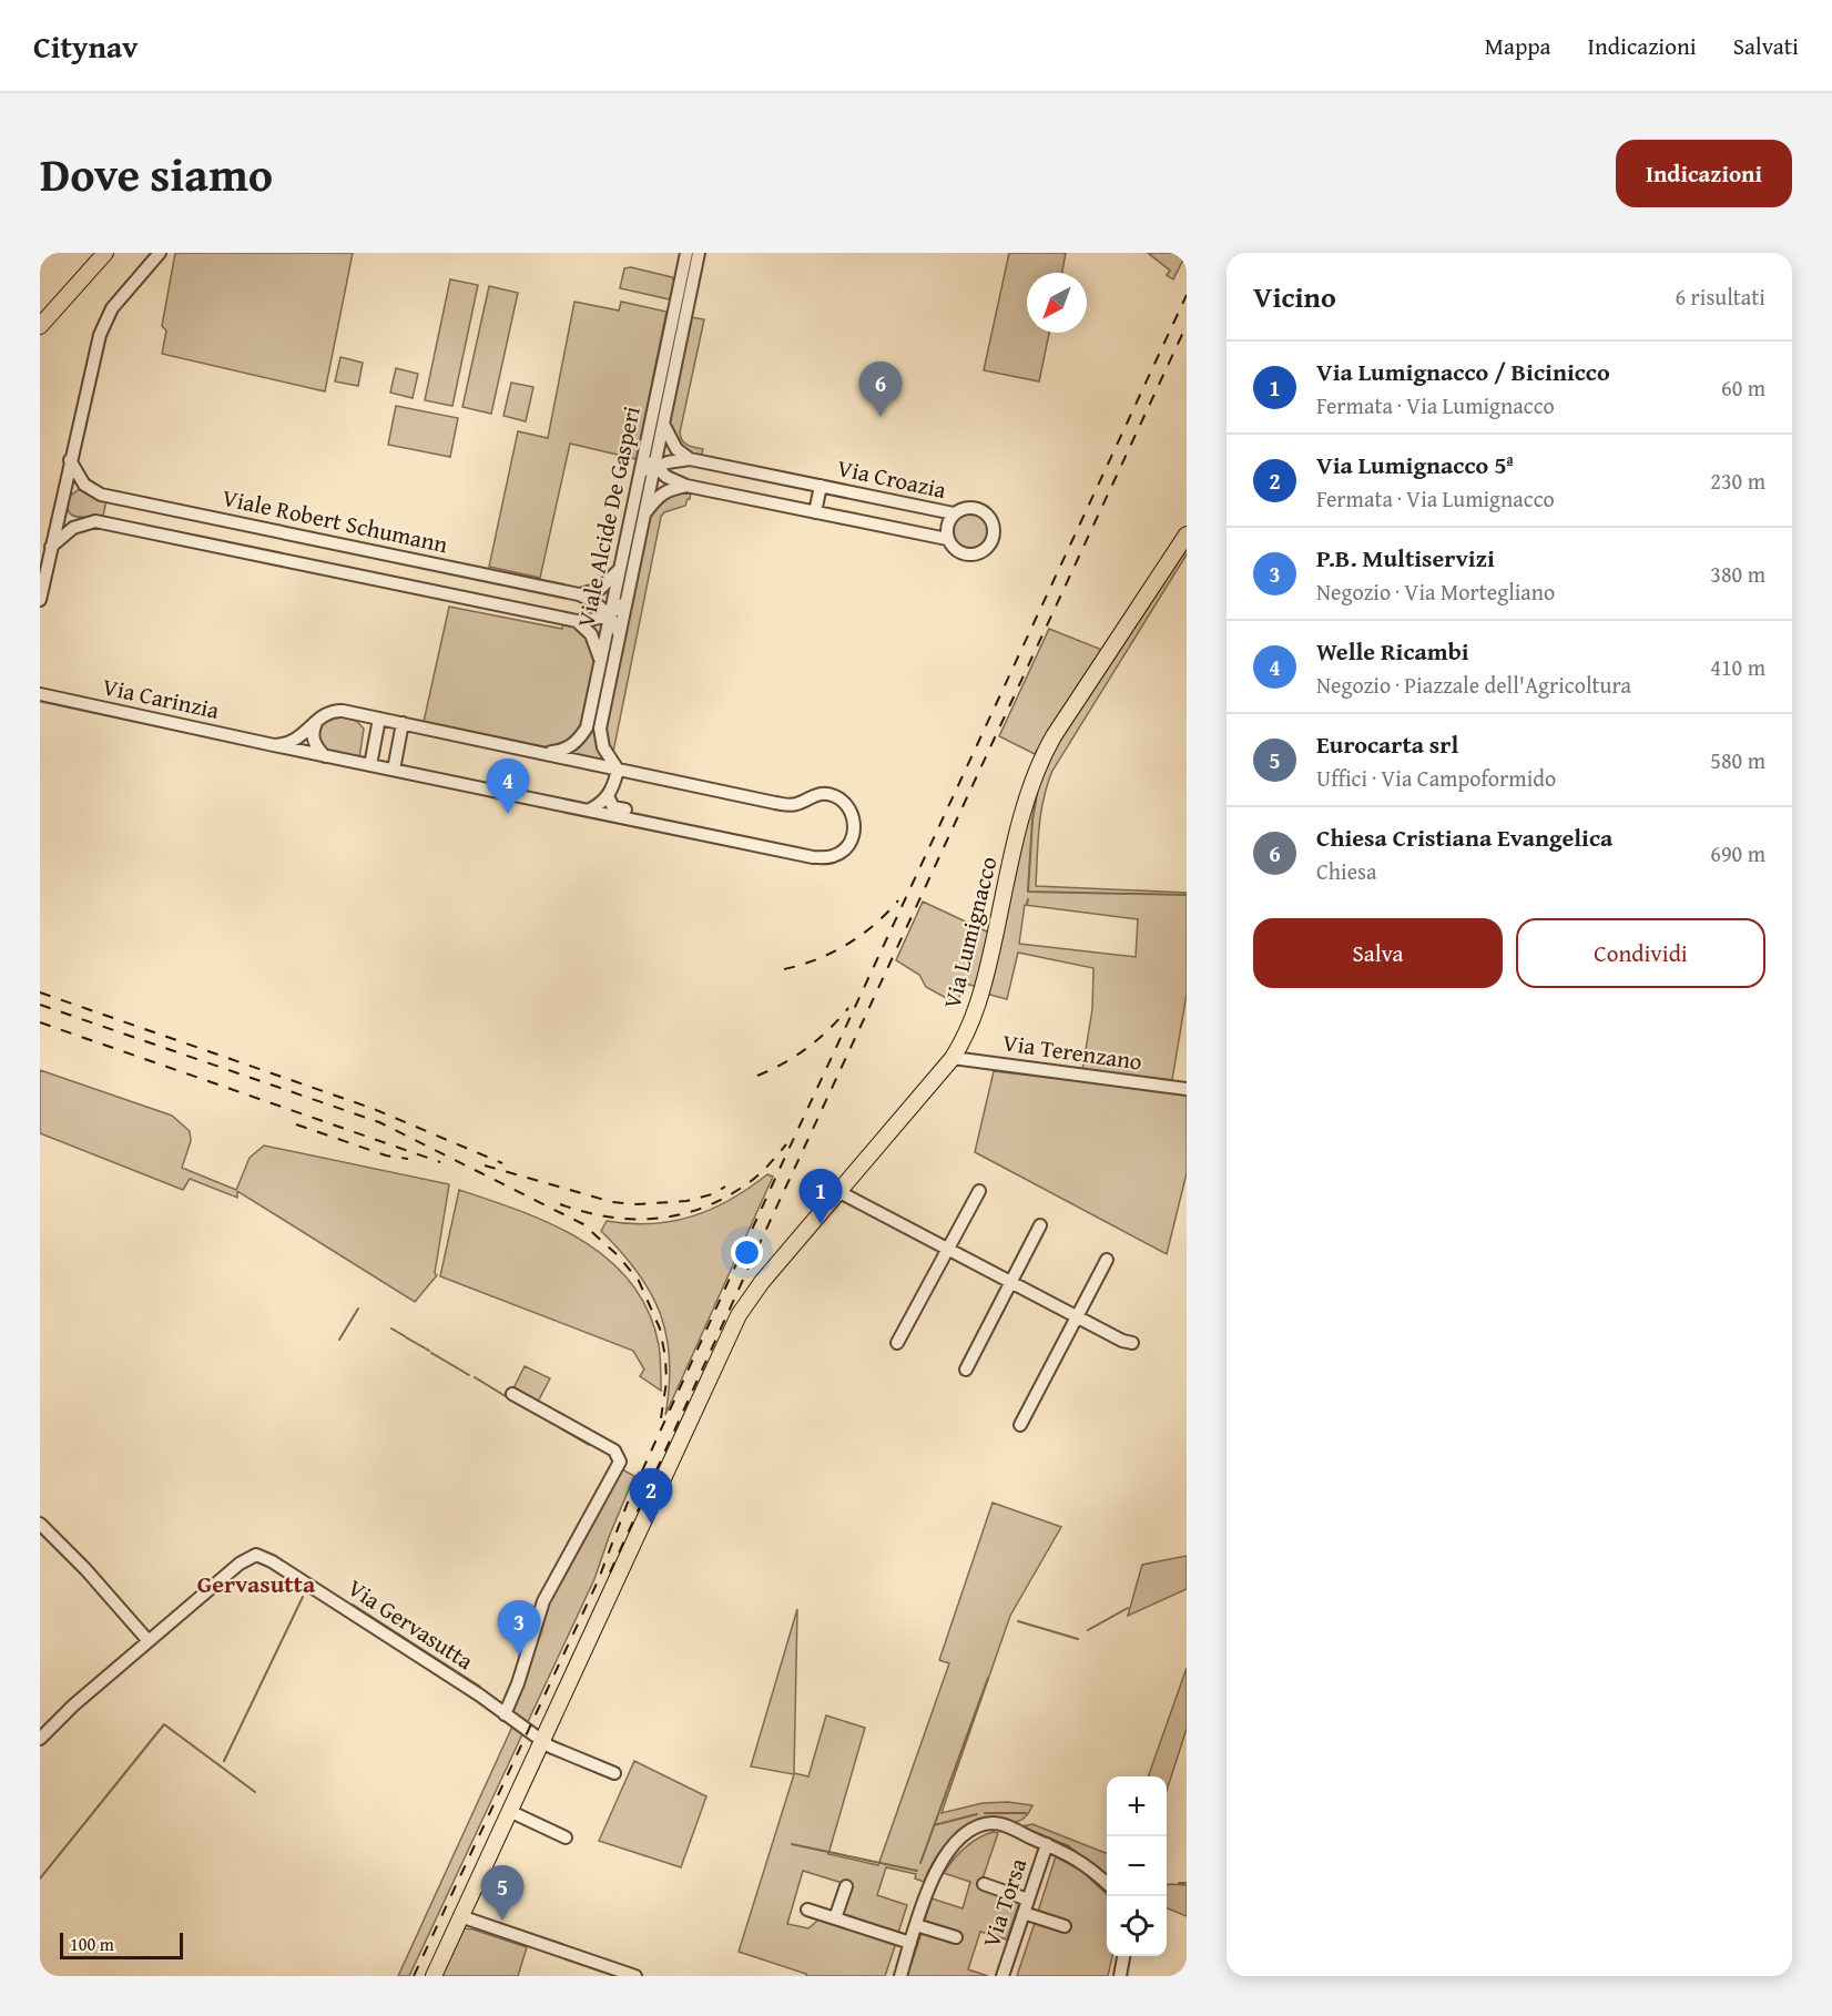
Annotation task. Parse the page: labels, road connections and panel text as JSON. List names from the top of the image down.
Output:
{
  "streets": {
    "main road": ["Via Lumignacco"],
    "street": [
      "Via Croazia",
      "Viale Alcide De Gasperi",
      "Viale Robert Schumann",
      "Via Carinzia",
      "Via Terenzano",
      "Via Gervasutta",
      "Via Torsa"
    ]
  },
  "crossings": [
    ["Via Croazia", "Viale Alcide De Gasperi"],
    ["Viale Alcide De Gasperi", "Viale Robert Schumann"],
    ["Via Lumignacco", "Via Terenzano"],
    ["Via Lumignacco", "Via Gervasutta"]
  ],
  "districts": ["Gervasutta"],
  "scale_bar": "100 m",
  "north": "bottom left",
  "page": {
    "header": "Citynav",
    "nav": ["Mappa", "Indicazioni", "Salvati"],
    "title": "Dove siamo",
    "buttons": [
      "Indicazioni",
      ["Salva", "Condividi"]
    ],
    "heading": ["Vicino", "6 risultati"],
    "list": [
      {
        "mark": "1",
        "name": "Via Lumignacco / Bicinicco",
        "note": "Fermata · Via Lumignacco",
        "value": "60 m"
      },
      {
        "mark": "2",
        "name": "Via Lumignacco 5ª",
        "note": "Fermata · Via Lumignacco",
        "value": "230 m"
      },
      {
        "mark": "3",
        "name": "P.B. Multiservizi",
        "note": "Negozio · Via Mortegliano",
        "value": "380 m"
      },
      {
        "mark": "4",
        "name": "Welle Ricambi",
        "note": "Negozio · Piazzale dell'Agricoltura",
        "value": "410 m"
      },
      {
        "mark": "5",
        "name": "Eurocarta srl",
        "note": "Uffici · Via Campoformido",
        "value": "580 m"
      },
      {
        "mark": "6",
        "name": "Chiesa Cristiana Evangelica",
        "note": "Chiesa",
        "value": "690 m"
      }
    ],
    "pins": [
      "6",
      "4",
      "1",
      "2",
      "3",
      "5"
    ],
    "map_buttons": ["+", "−"],
    "scale": "100 m"
  }
}
